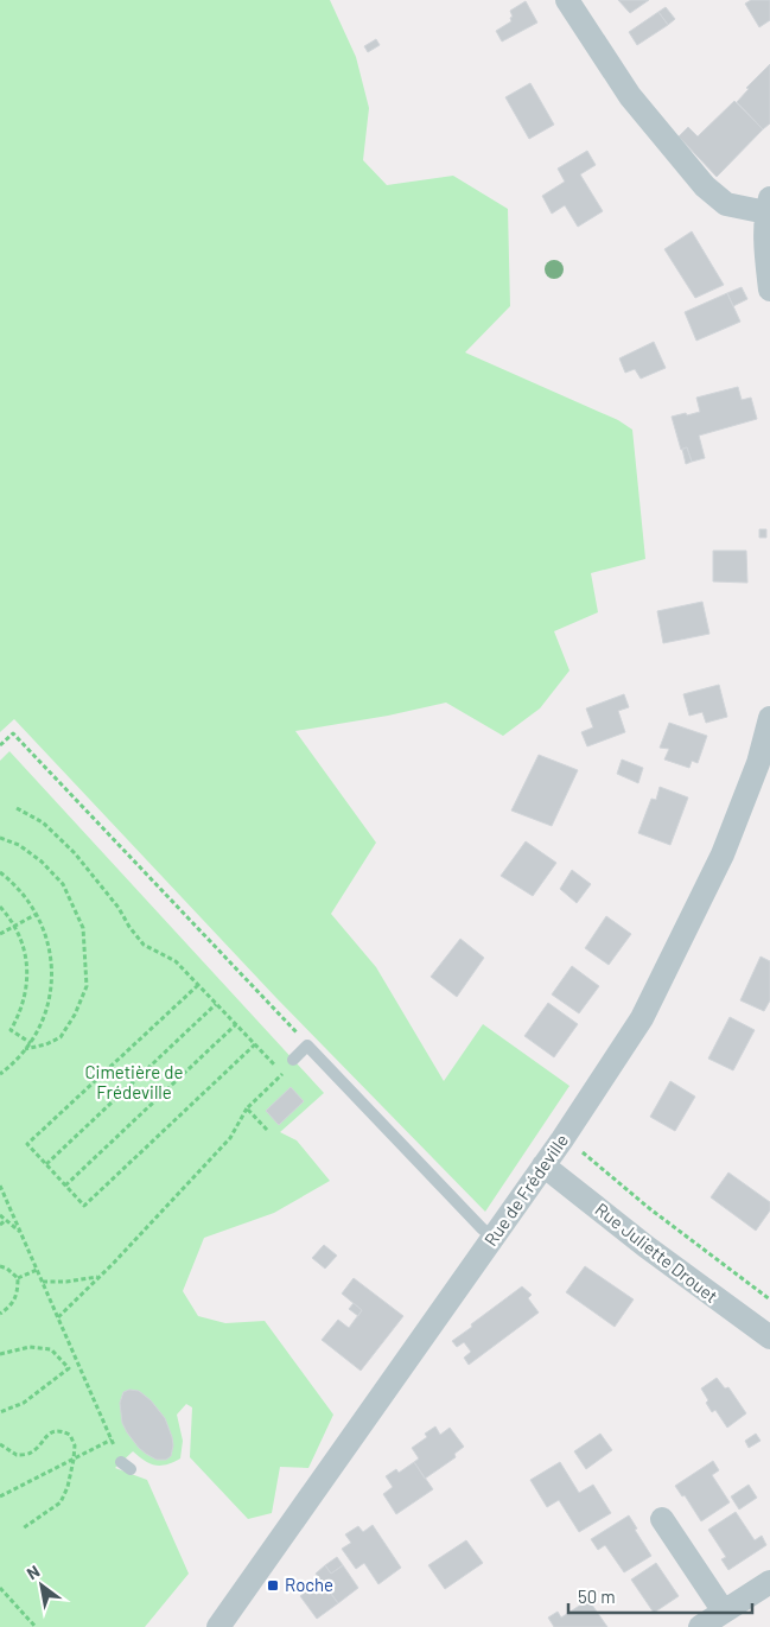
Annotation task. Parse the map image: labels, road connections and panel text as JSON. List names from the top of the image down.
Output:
{
  "streets": {
    "street": ["Rue de Frédeville", "Rue Juliette Drouet"]
  },
  "crossings": [
    ["Rue de Frédeville", "Rue Juliette Drouet"]
  ],
  "parks": ["Cimetière de Frédeville"],
  "places": {
    "transit": ["Roche"]
  },
  "scale_bar": "50 m",
  "north": "top left"
}
